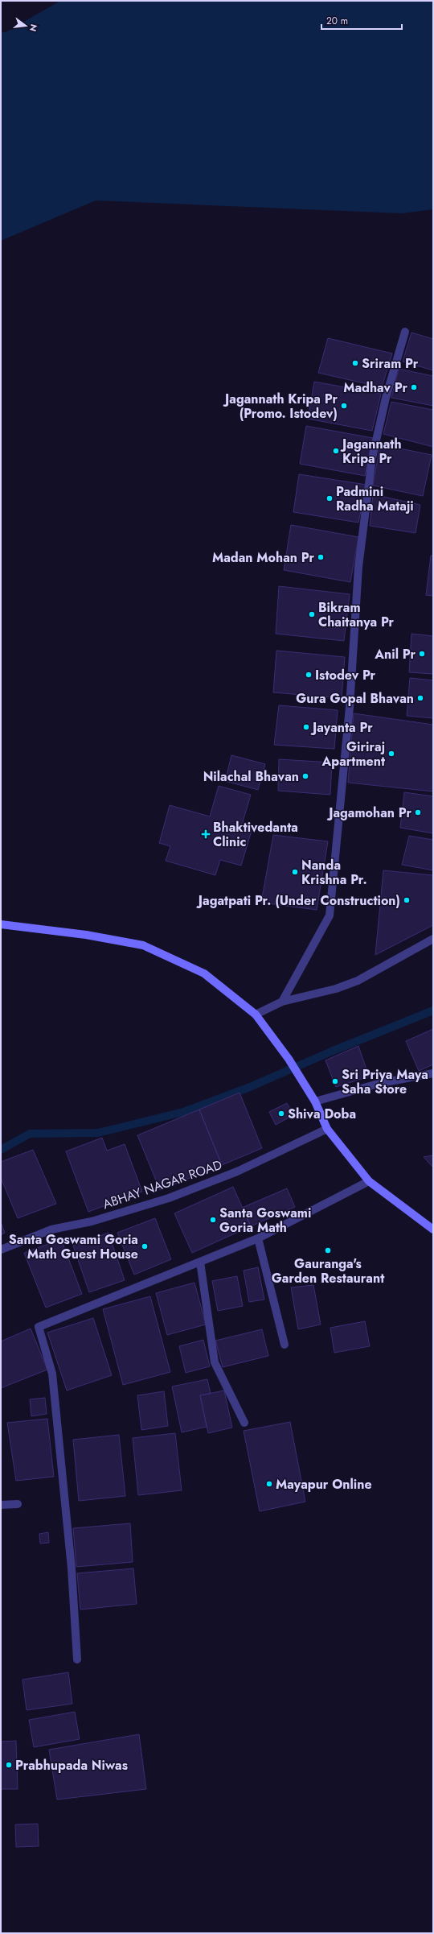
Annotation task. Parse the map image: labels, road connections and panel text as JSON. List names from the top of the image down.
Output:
{
  "streets": {
    "street": ["ABHAY NAGAR ROAD"]
  },
  "places": {
    "other": [
      "Sriram Pr",
      "Madhav Pr",
      "Jagannath Kripa Pr (Promo. Istodev)",
      "Jagannath Kripa Pr",
      "Padmini Radha Mataji",
      "Madan Mohan Pr",
      "Bikram Chaitanya Pr",
      "Anil Pr",
      "Istodev Pr",
      "Gura Gopal Bhavan",
      "Jayanta Pr",
      "Giriraj Apartment",
      "Nilachal Bhavan",
      "Jagamohan Pr",
      "Nanda Krishna Pr.",
      "Jagatpati Pr. (Under Construction)",
      "Sri Priya Maya Saha Store",
      "Shiva Doba",
      "Santa Goswami Goria Math",
      "Santa Goswami Goria Math Guest House",
      "Gauranga's Garden Restaurant",
      "Mayapur Online",
      "Prabhupada Niwas"
    ],
    "health": ["Bhaktivedanta Clinic"]
  },
  "scale_bar": "20 m",
  "north": "right"
}
